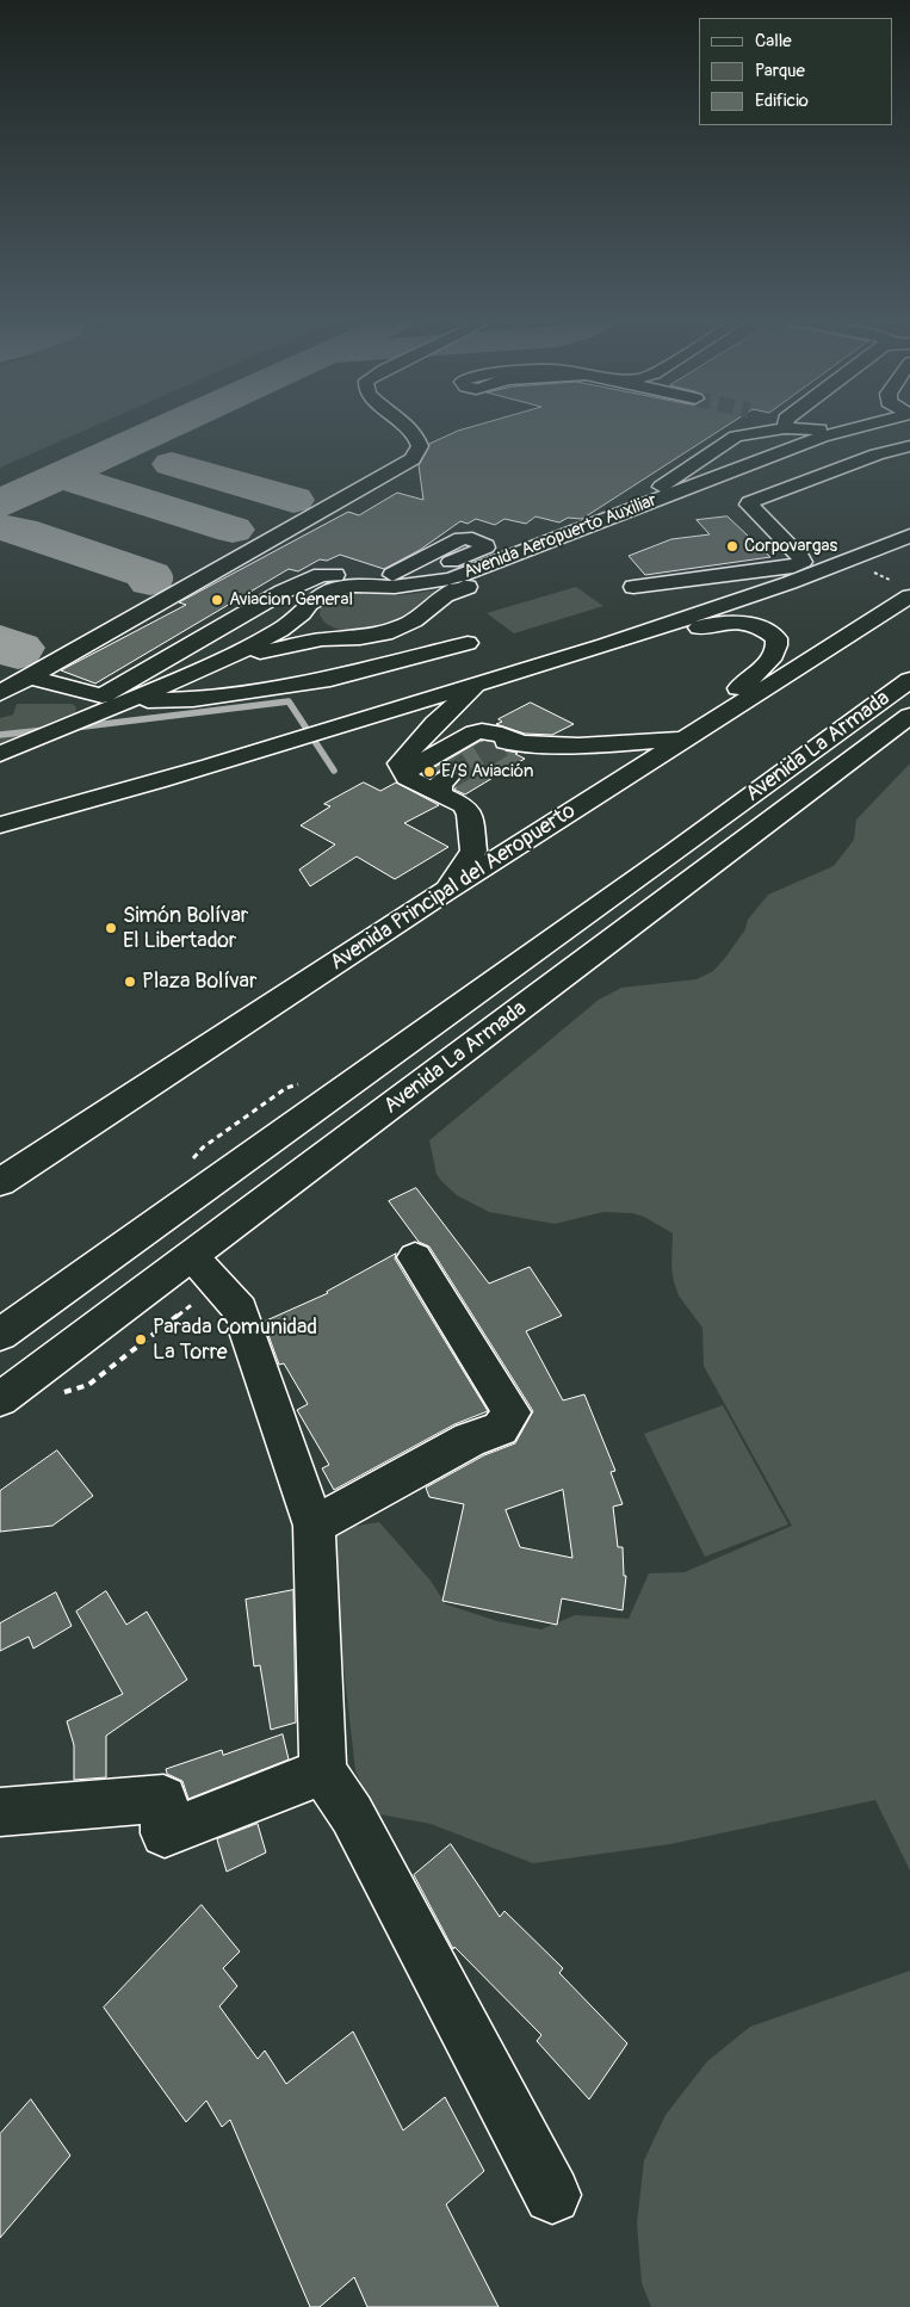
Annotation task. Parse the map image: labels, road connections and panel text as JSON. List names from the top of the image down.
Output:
{
  "streets": {
    "main road": ["Avenida Aeropuerto Auxiliar", "Avenida La Armada", "Avenida Principal del Aeropuerto"]
  },
  "places": [
    "Corpovargas",
    "Aviacion General",
    "E/S Aviación",
    "Simón Bolívar El Libertador",
    "Plaza Bolívar",
    "Parada Comunidad La Torre"
  ],
  "legend": ["Calle", "Parque", "Edificio"]
}
